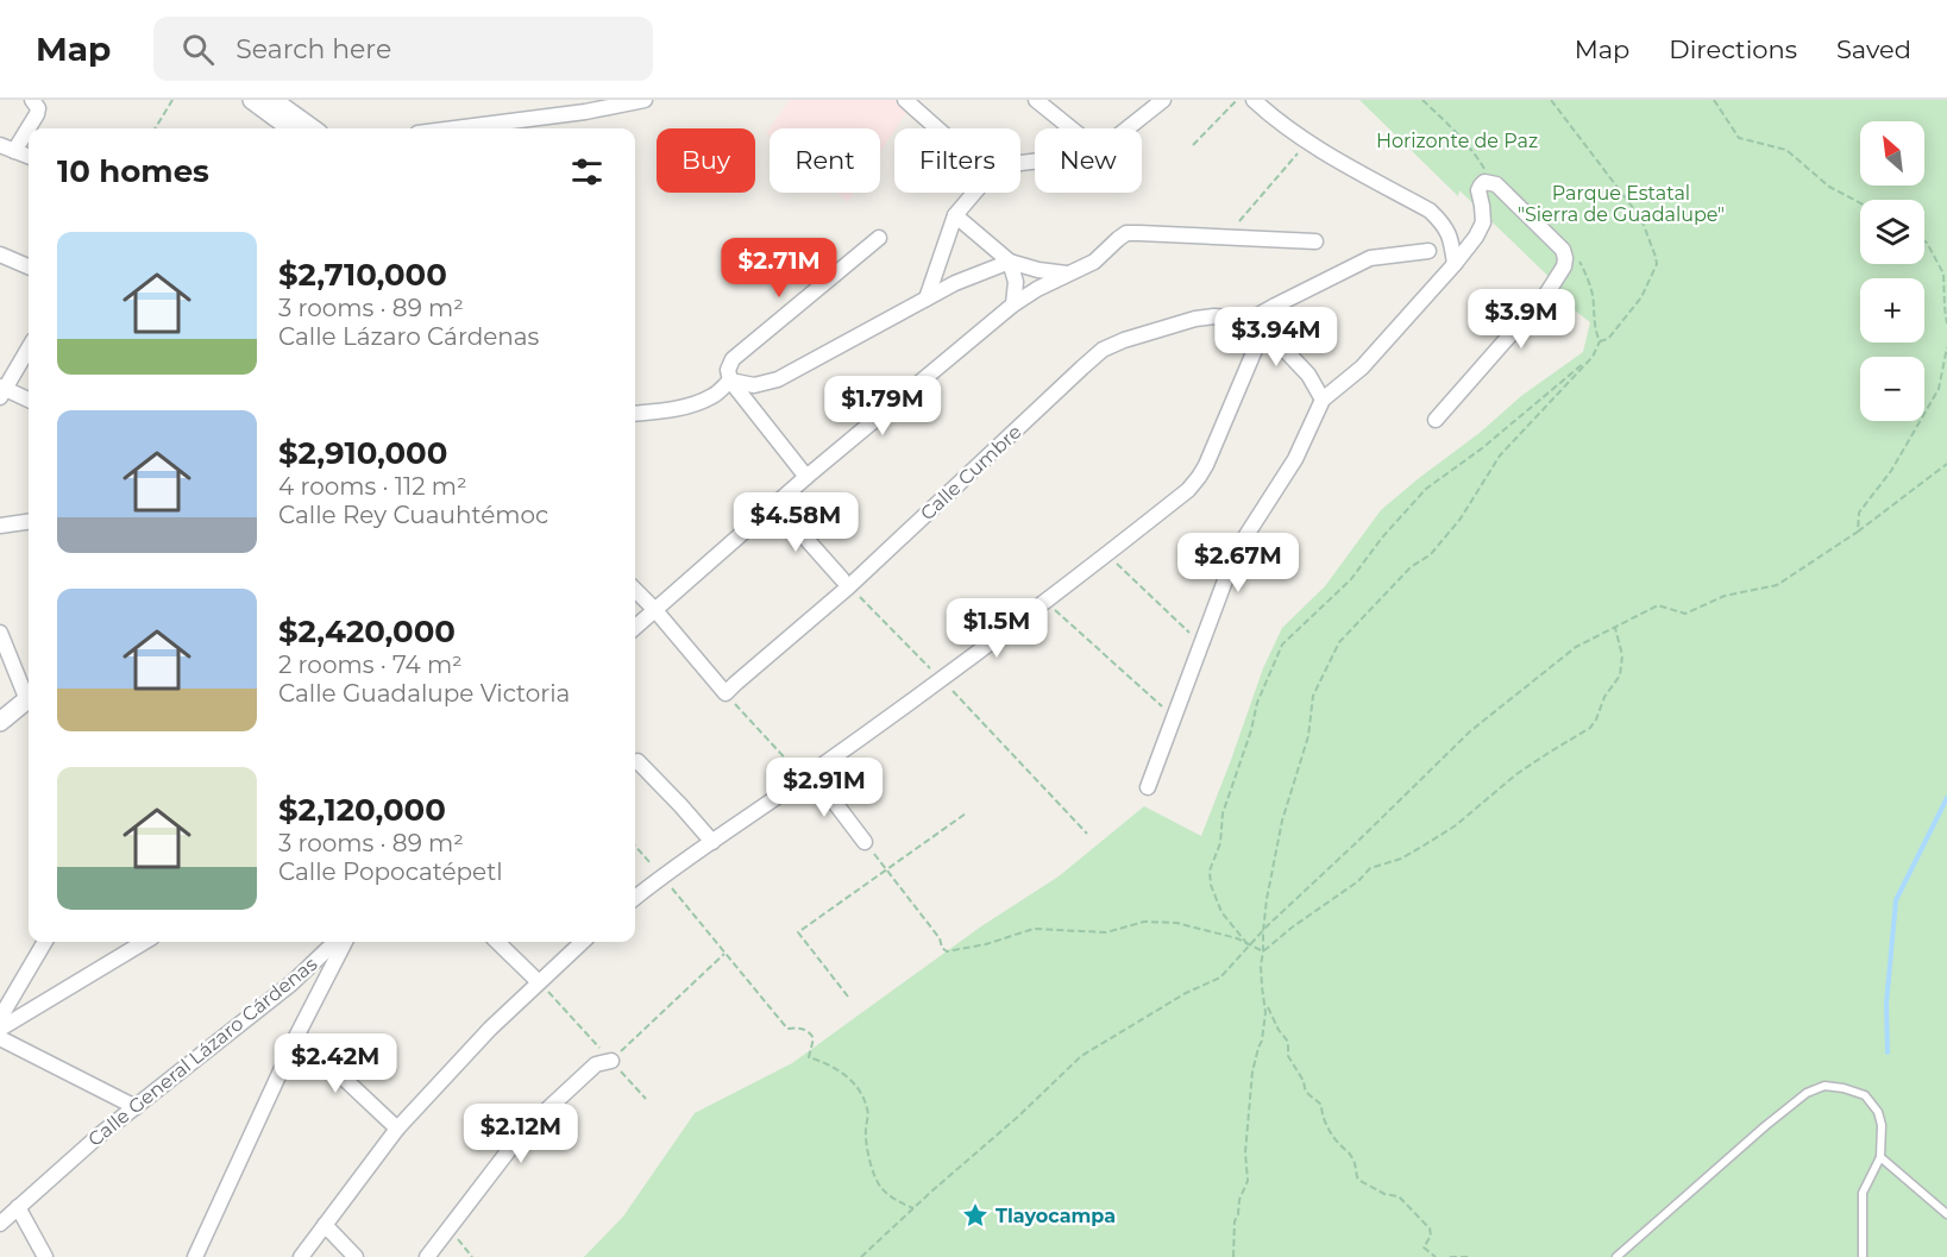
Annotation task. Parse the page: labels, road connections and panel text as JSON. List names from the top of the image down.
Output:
{
  "streets": {
    "street": ["Calle Cumbre", "Calle General Lázaro Cárdenas"]
  },
  "parks": ["Horizonte de Paz", "Parque Estatal \"Sierra de Guadalupe\""],
  "places": {
    "place": ["Tlayocampa"]
  },
  "north": "top left",
  "page": {
    "header": "Map",
    "search": "Search here",
    "nav": ["Map", "Directions", "Saved"],
    "map_buttons": ["+", "−"],
    "chip": [
      "Buy",
      "Rent",
      "Filters",
      "New"
    ],
    "heading": "10 homes",
    "list": [
      {
        "name": "$2,710,000",
        "note": "3 rooms · 89 m² · Calle Lázaro Cárdenas"
      },
      {
        "name": "$2,910,000",
        "note": "4 rooms · 112 m² · Calle Rey Cuauhtémoc"
      },
      {
        "name": "$2,420,000",
        "note": "2 rooms · 74 m² · Calle Guadalupe Victoria"
      },
      {
        "name": "$2,120,000",
        "note": "3 rooms · 89 m² · Calle Popocatépetl"
      }
    ],
    "price": [
      "$2.71M",
      "$3.9M",
      "$3.94M",
      "$1.79M",
      "$4.58M",
      "$2.67M",
      "$1.5M",
      "$2.91M",
      "$2.42M",
      "$2.12M"
    ]
  }
}
